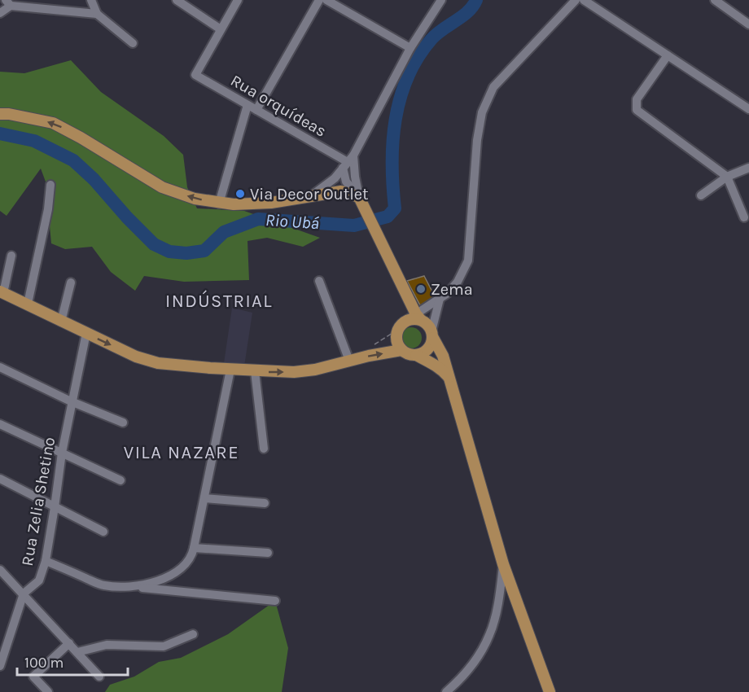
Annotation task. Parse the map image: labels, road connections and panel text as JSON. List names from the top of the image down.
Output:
{
  "streets": {
    "street": ["Rua orquídeas", "Rua Zelia Shetino"]
  },
  "districts": ["INDÚSTRIAL", "VILA NAZARE"],
  "water": ["Rio Ubá"],
  "places": ["Via Decor Outlet", "Zema"],
  "scale_bar": "100 m"
}
